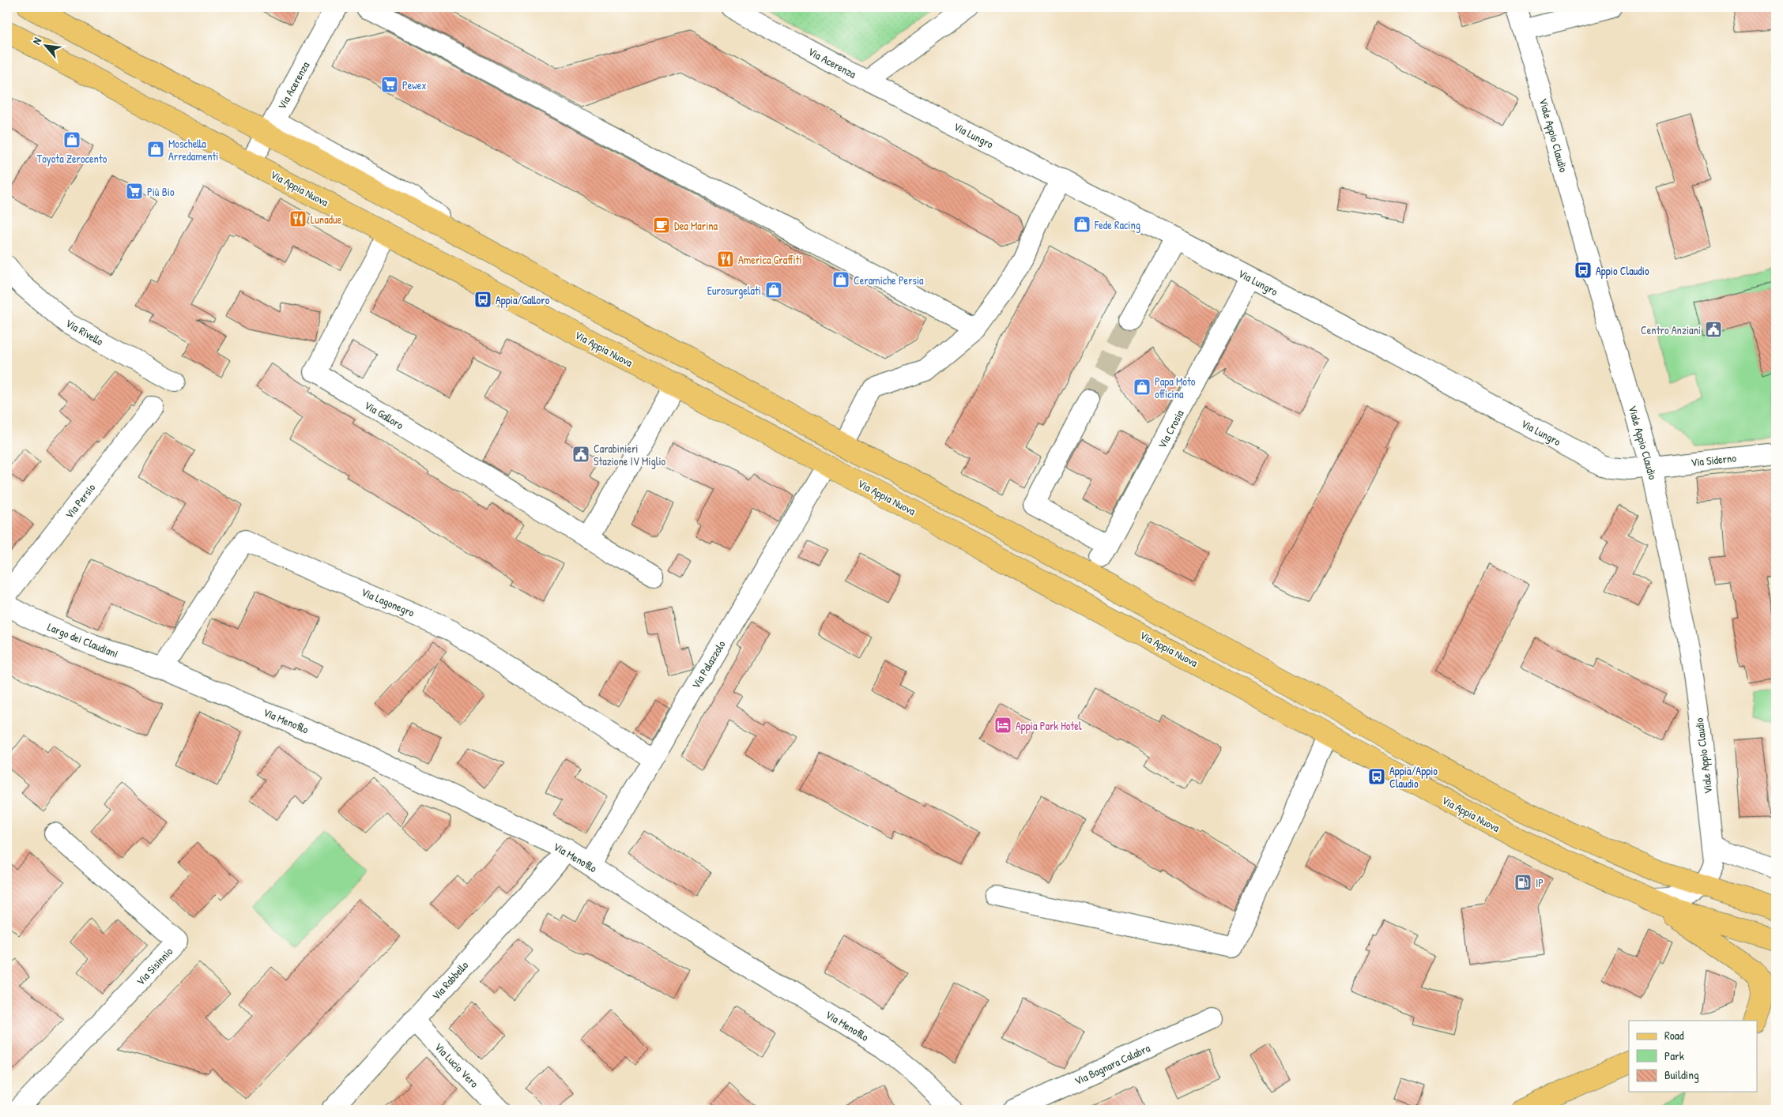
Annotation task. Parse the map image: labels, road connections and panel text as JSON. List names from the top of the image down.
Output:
{
  "streets": {
    "main road": ["Via Appia Nuova"],
    "street": [
      "Via Acerenza",
      "Via Lungro",
      "Viale Appio Claudio",
      "Via Rivello",
      "Via Galloro",
      "Via Crosia",
      "Via Siderno",
      "Via Persio",
      "Via Lagonegro",
      "Largo dei Claudiani",
      "Via Palazzolo",
      "Via Menofilo",
      "Via Sisinnio",
      "Via Rabbello",
      "Via Bagnara Calabra",
      "Via Lucio Vero"
    ]
  },
  "crossings": [
    ["Via Acerenza", "Via Lungro"],
    ["Via Acerenza", "Via Appia Nuova"],
    ["Via Lungro", "Viale Appio Claudio"],
    ["Via Lungro", "Via Crosia"],
    ["Via Lungro", "Via Siderno"],
    ["Viale Appio Claudio", "Via Siderno"],
    ["Via Appia Nuova", "Via Galloro"],
    ["Via Appia Nuova", "Via Palazzolo"],
    ["Via Lagonegro", "Largo dei Claudiani"],
    ["Via Lagonegro", "Via Palazzolo"],
    ["Via Lagonegro", "Via Menofilo"],
    ["Largo dei Claudiani", "Via Menofilo"],
    ["Via Palazzolo", "Via Menofilo"],
    ["Via Menofilo", "Via Rabbello"],
    ["Via Rabbello", "Via Lucio Vero"]
  ],
  "places": {
    "supermarket": ["Pewex", "Più Bio"],
    "shop": [
      "Toyota Zerocento",
      "Moschella Arredamenti",
      "Fede Racing",
      "Ceramiche Persia",
      "Eurosurgelati",
      "Papa Moto officina"
    ],
    "restaurant": ["Lunadue", "America Graffiti"],
    "cafe": ["Dea Marina"],
    "bus stop": ["Appio Claudio", "Appia/Galloro", "Appia/Appio Claudio"],
    "public building": ["Centro Anziani", "Carabinieri Stazione IV Miglio"],
    "hotel": ["Appia Park Hotel"],
    "fuel station": ["IP"]
  },
  "legend": ["Road", "Park", "Building"],
  "north": "top left"
}
